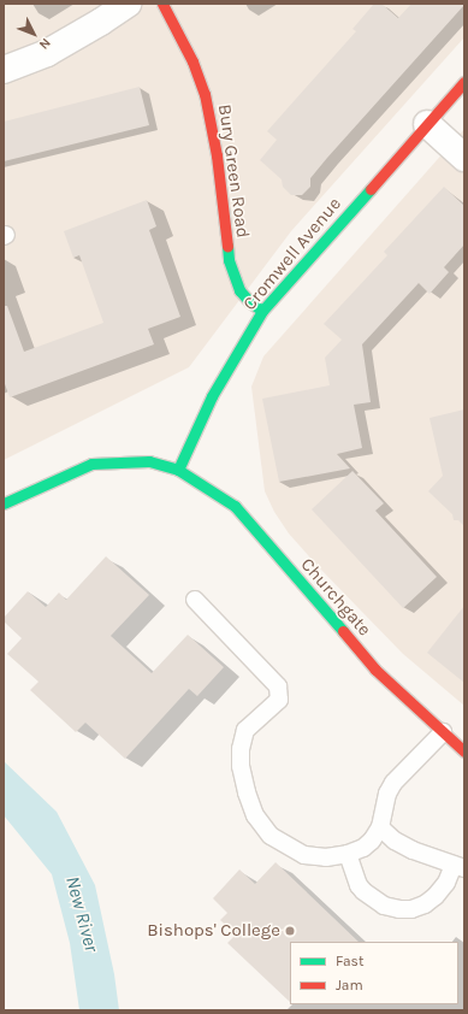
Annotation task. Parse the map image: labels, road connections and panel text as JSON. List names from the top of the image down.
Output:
{
  "streets": {
    "street": ["Bury Green Road", "Cromwell Avenue", "Churchgate"]
  },
  "crossings": [
    ["Bury Green Road", "Cromwell Avenue"],
    ["Cromwell Avenue", "Churchgate"]
  ],
  "water": ["New River"],
  "places": ["Bishops' College"],
  "legend": ["Fast", "Jam"],
  "north": "bottom right"
}
